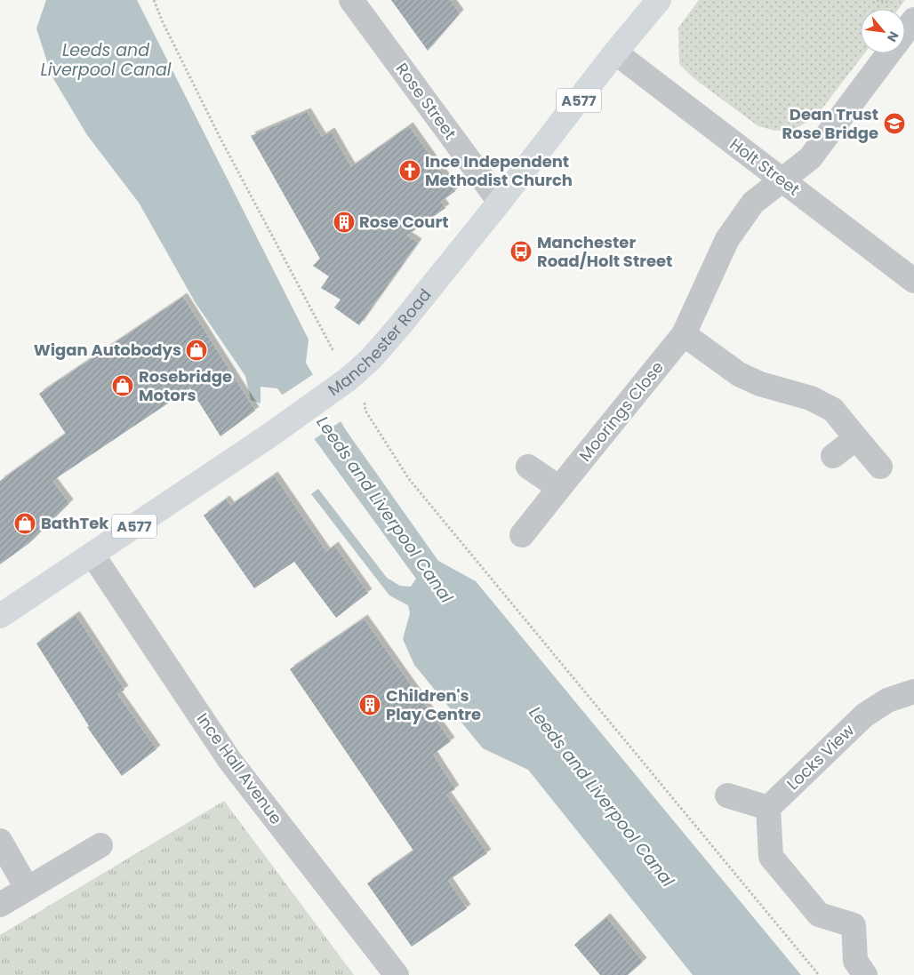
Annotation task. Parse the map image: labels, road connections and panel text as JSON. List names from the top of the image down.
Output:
{
  "streets": {
    "highway": ["A577", "Manchester Road"],
    "street": [
      "Rose Street",
      "Holt Street",
      "Moorings Close",
      "Locks View",
      "Ince Hall Avenue"
    ]
  },
  "crossings": [
    ["Rose Street", "Manchester Road"],
    ["Holt Street", "Manchester Road"],
    ["Holt Street", "Moorings Close"],
    ["Manchester Road", "Ince Hall Avenue"]
  ],
  "water": ["Leeds and Liverpool Canal"],
  "places": {
    "school or university": ["Dean Trust Rose Bridge"],
    "church": ["Ince Independent Methodist Church"],
    "building": ["Rose Court", "Children's Play Centre"],
    "bus stop": ["Manchester Road/Holt Street"],
    "shop": ["Wigan Autobodys", "Rosebridge Motors", "BathTek"]
  },
  "north": "bottom right"
}
